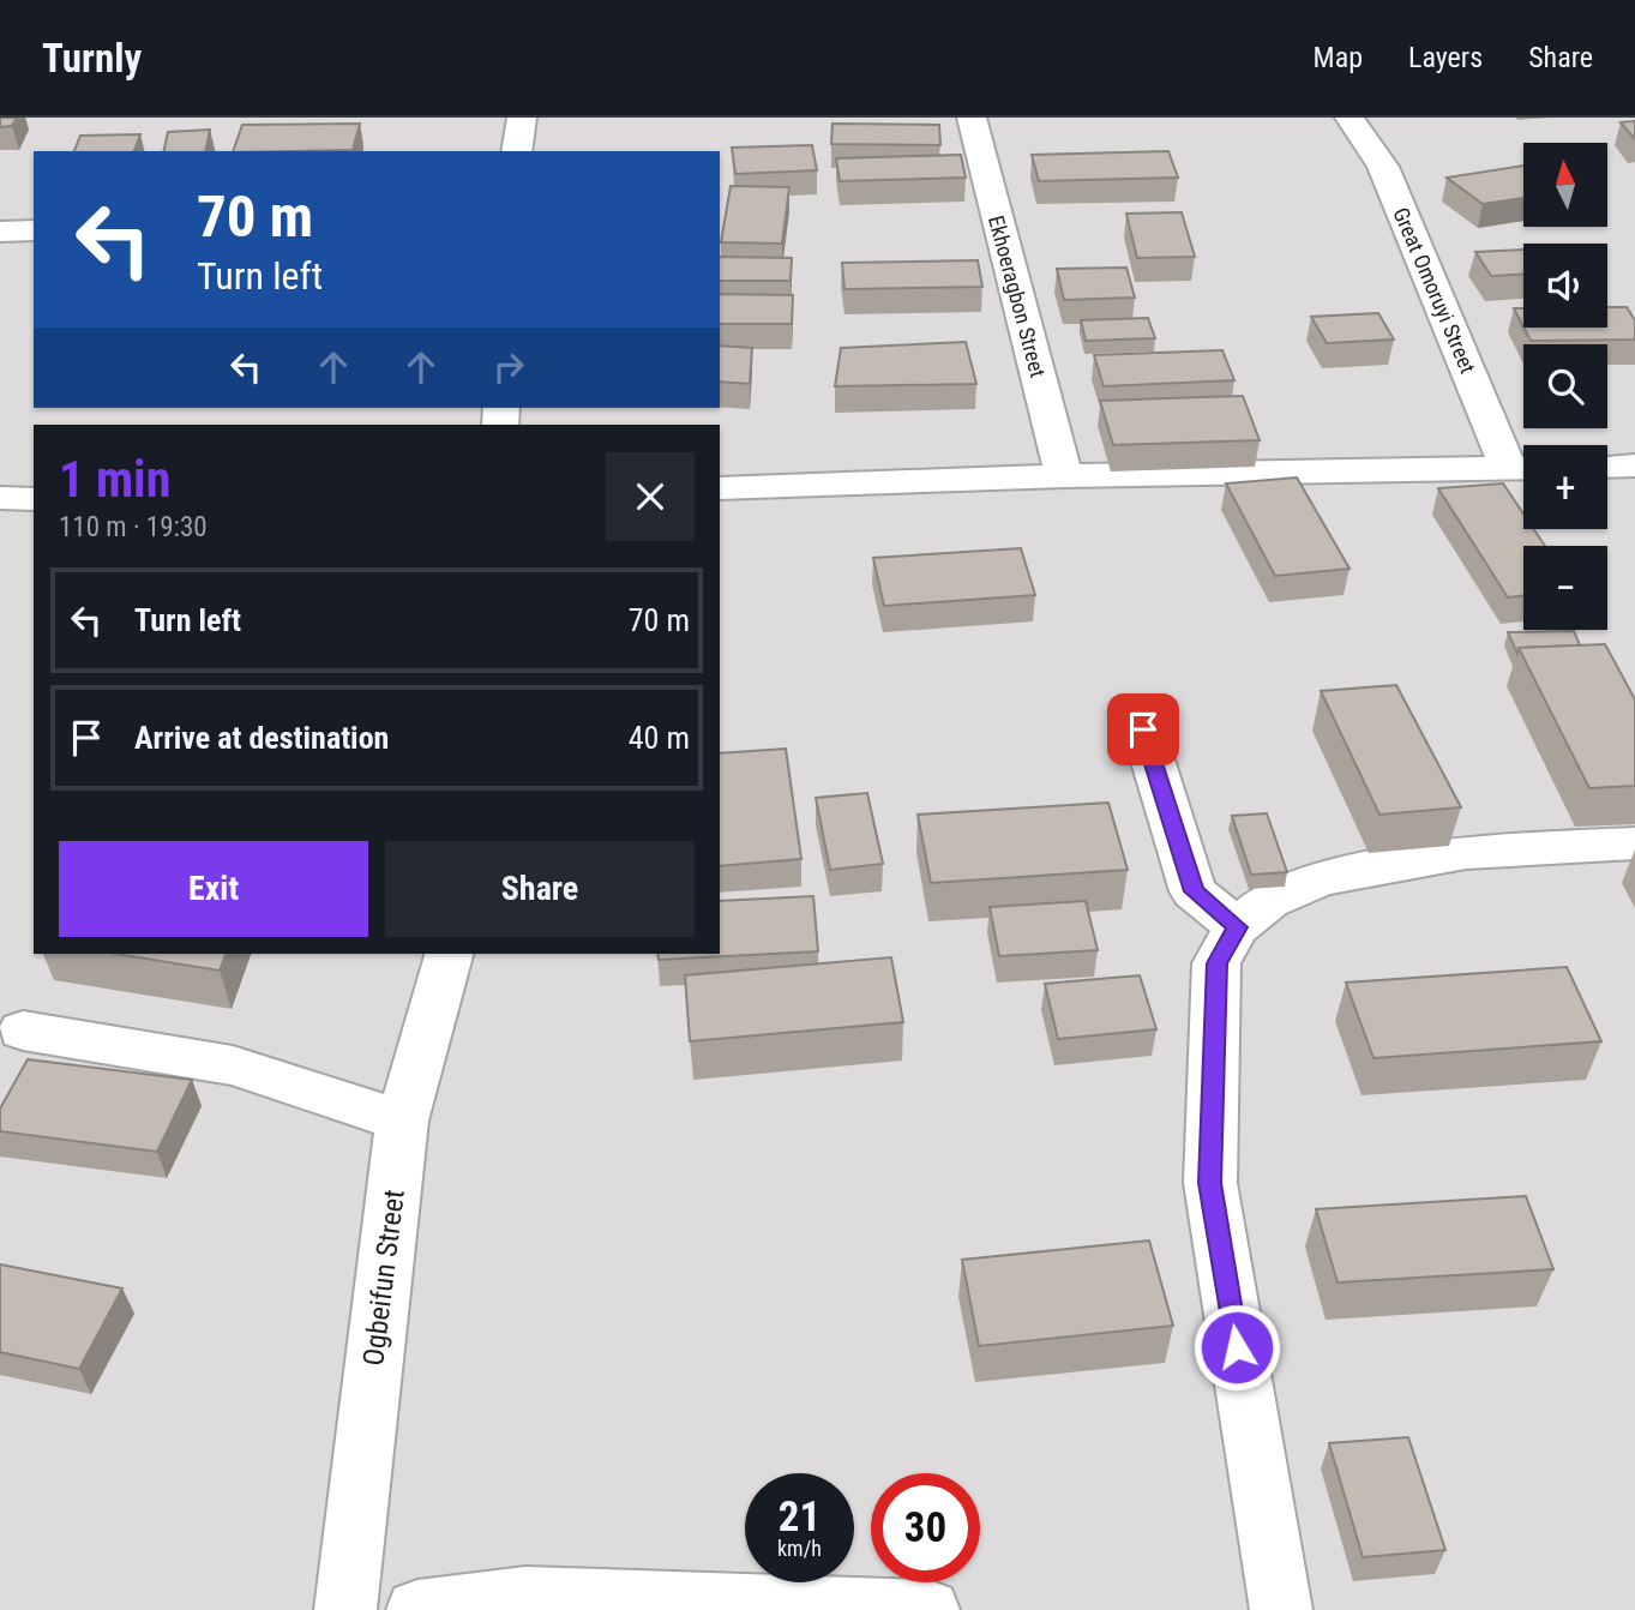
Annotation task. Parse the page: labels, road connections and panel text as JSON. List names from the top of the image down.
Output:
{
  "streets": {
    "street": ["Great Omoruyi Street", "Ekhoeragbon Street", "Ogbeifun Street"]
  },
  "north": "top",
  "page": {
    "header": "Turnly",
    "nav": ["Map", "Layers", "Share"],
    "map_buttons": ["+", "−"],
    "turn": ["70 m", "Turn left"],
    "heading": ["1 min", "110 m · 19:30"],
    "list": [
      {
        "name": "Turn left",
        "value": "70 m"
      },
      {
        "name": "Arrive at destination",
        "value": "40 m"
      }
    ],
    "buttons": ["Exit", "Share"],
    "speed": "21 km/h",
    "limit": "30"
  }
}
